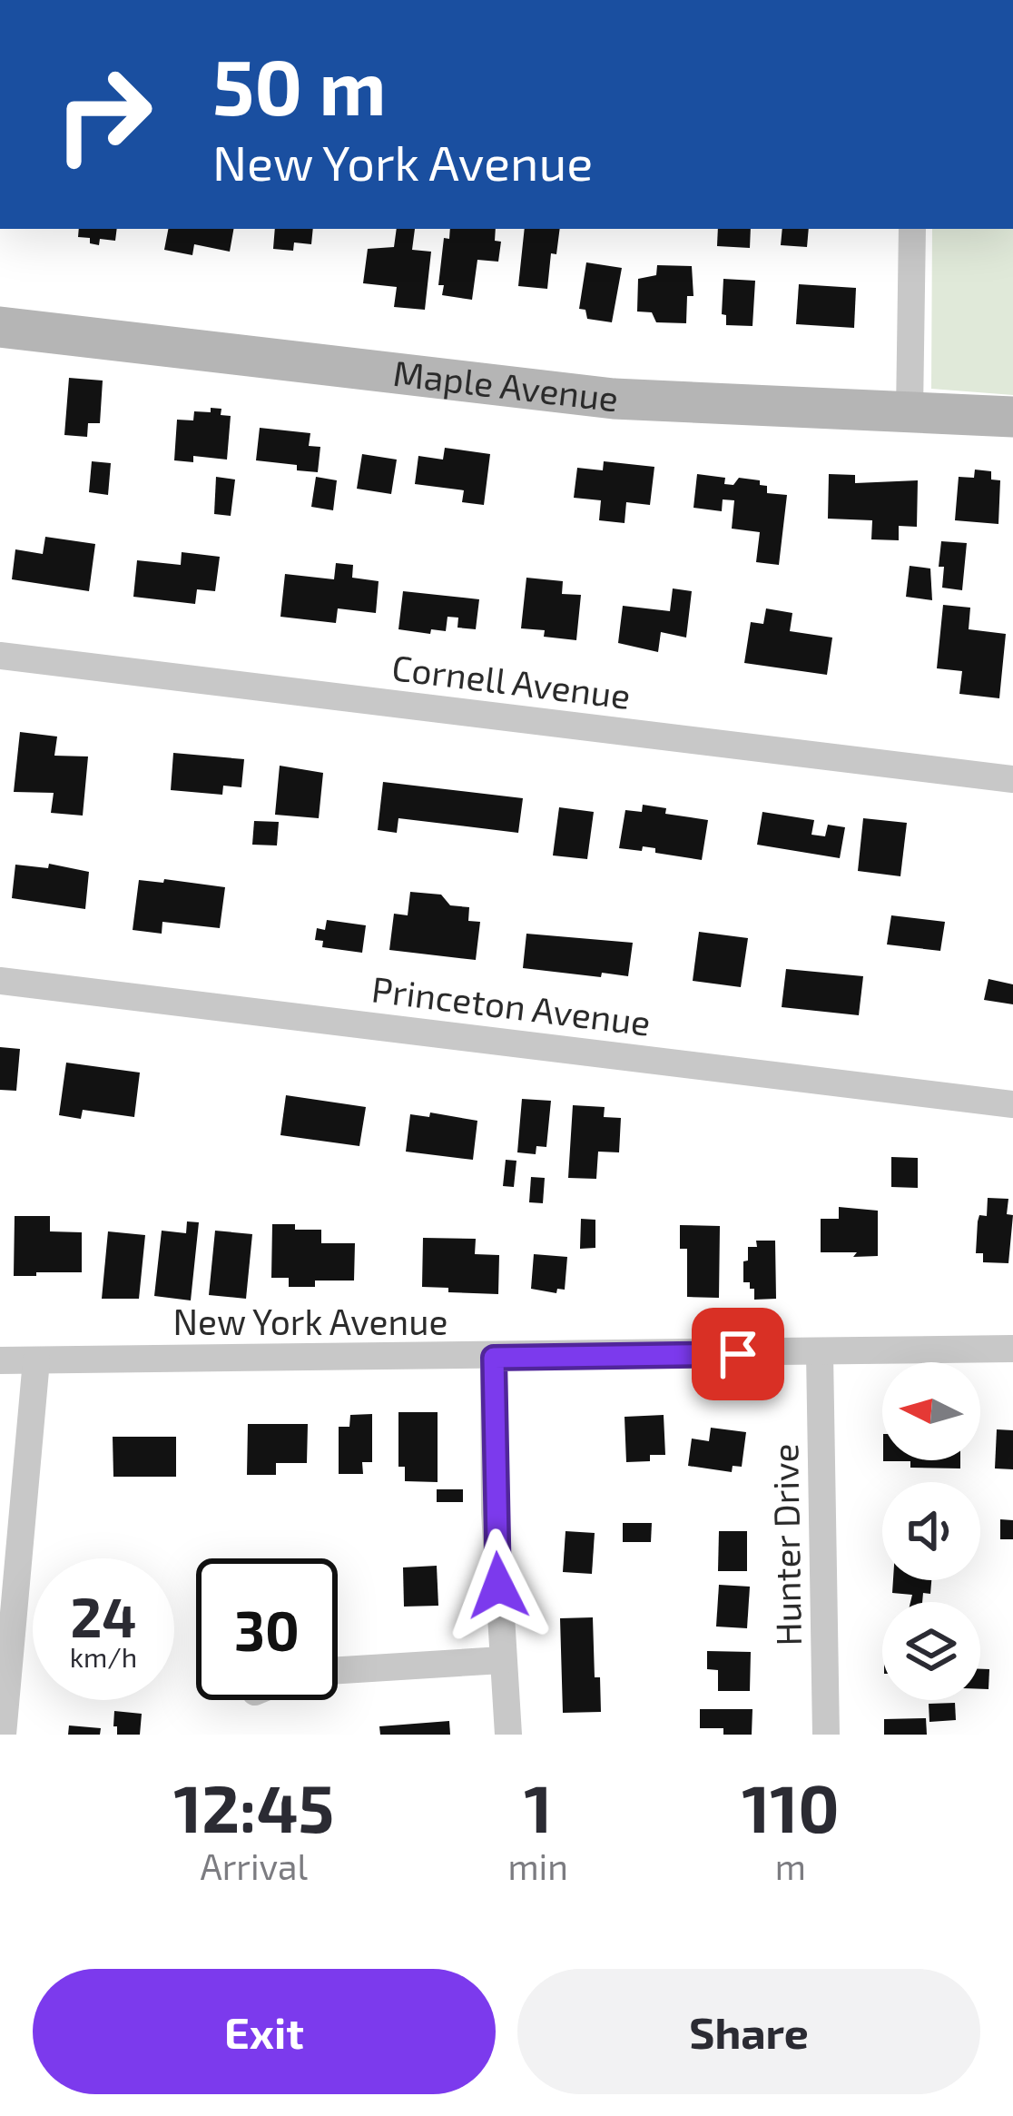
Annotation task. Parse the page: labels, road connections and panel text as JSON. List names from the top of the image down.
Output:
{
  "streets": {
    "main road": ["Maple Avenue"],
    "street": [
      "Cornell Avenue",
      "Princeton Avenue",
      "New York Avenue",
      "Hunter Drive"
    ]
  },
  "crossings": [
    ["New York Avenue", "Hunter Drive"]
  ],
  "north": "left",
  "page": {
    "turn": ["50 m", "New York Avenue"],
    "speed": "24 km/h",
    "limit": "30",
    "eta": [
      "12:45",
      "Arrival",
      "1",
      "min",
      "110",
      "m"
    ],
    "buttons": ["Exit", "Share"]
  }
}
